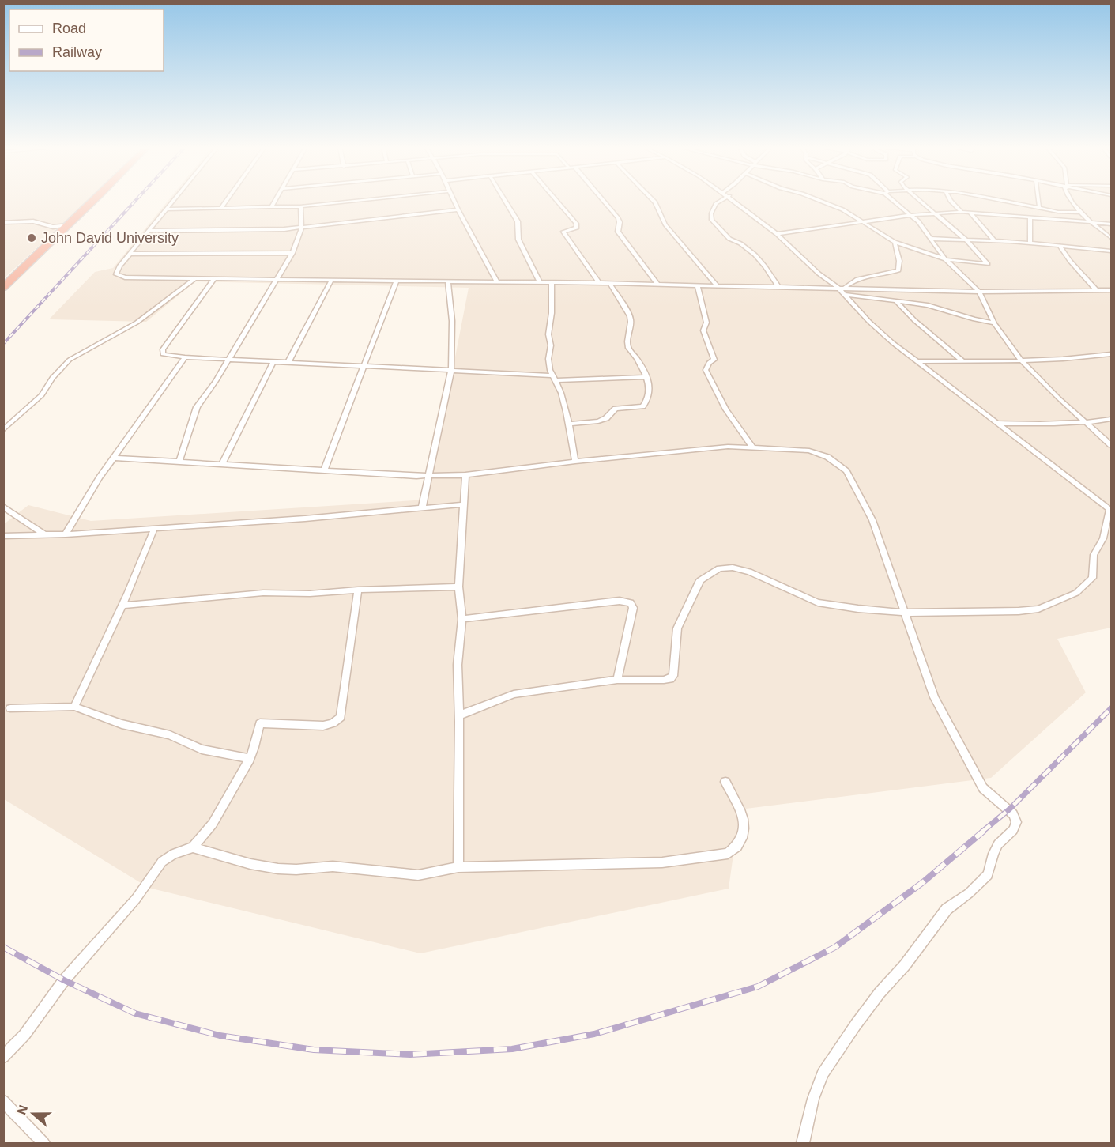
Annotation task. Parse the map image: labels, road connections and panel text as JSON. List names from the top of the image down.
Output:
{
  "places": ["John David University"],
  "legend": ["Road", "Railway"],
  "north": "left"
}
